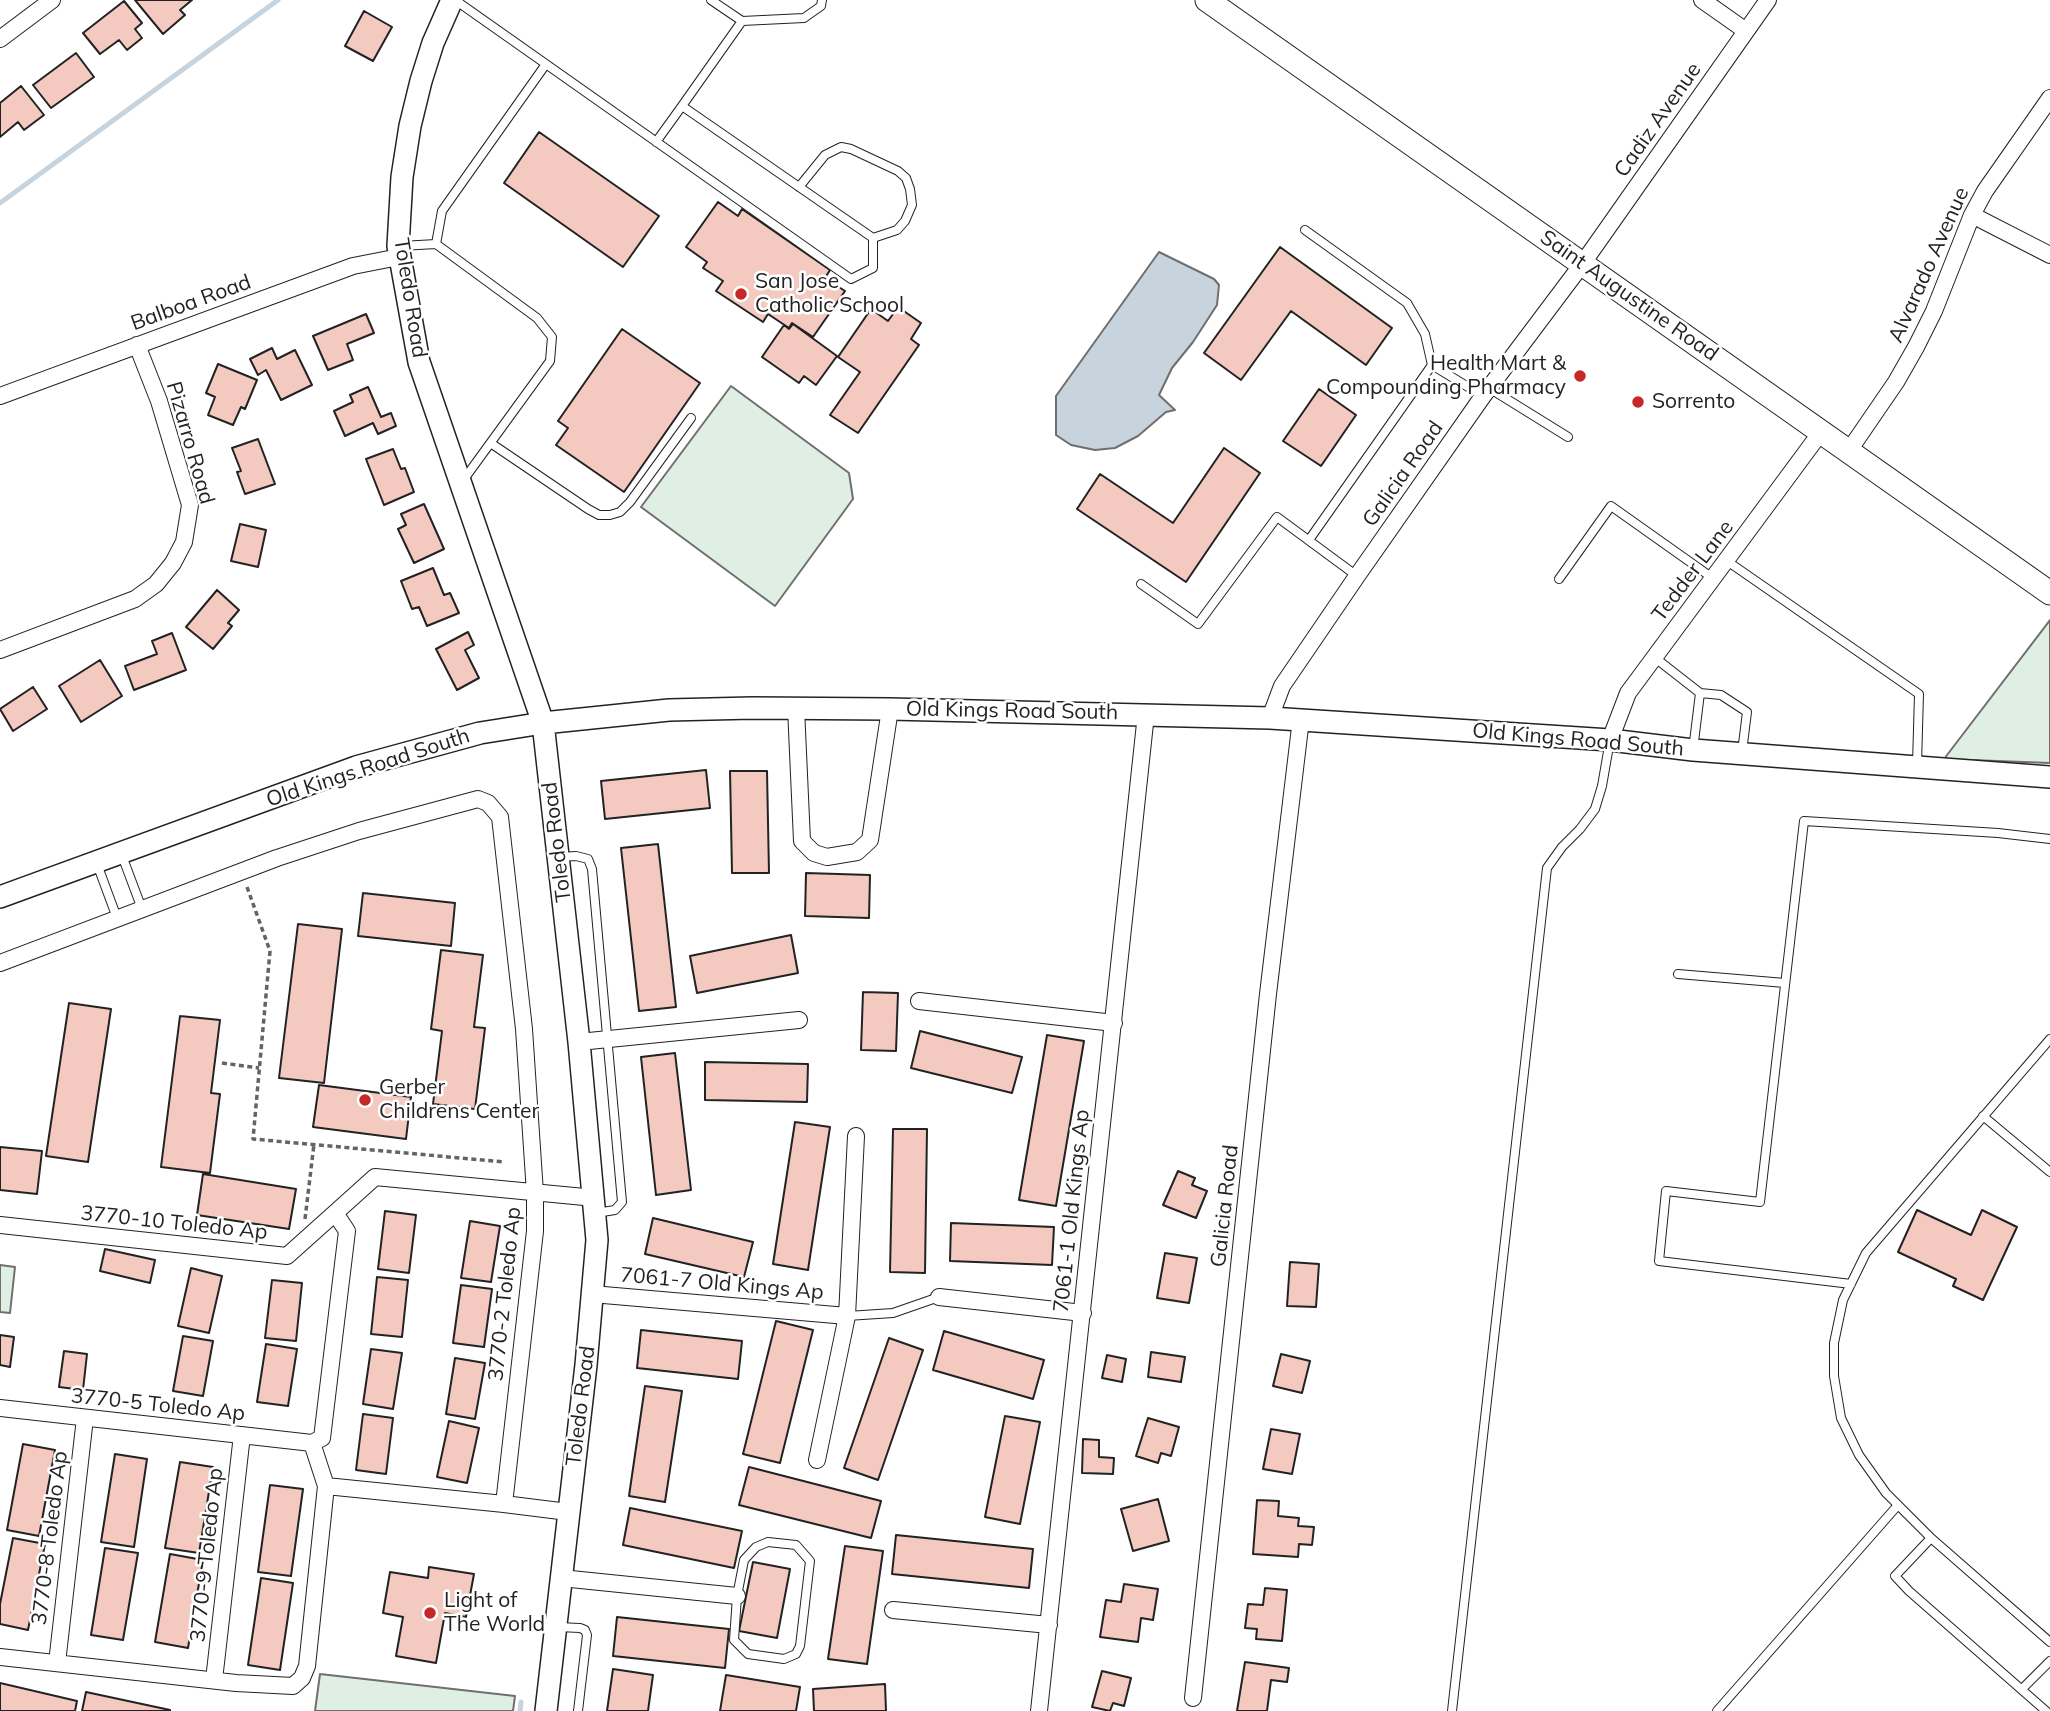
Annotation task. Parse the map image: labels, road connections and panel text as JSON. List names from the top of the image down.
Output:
{
  "streets": {
    "main road": ["Saint Augustine Road"],
    "street": [
      "Cadiz Avenue",
      "Alvarado Avenue",
      "Toledo Road",
      "Balboa Road",
      "Pizarro Road",
      "Galicia Road",
      "Tedder Lane",
      "Old Kings Road South",
      "7061-1 Old Kings Ap",
      "3770-10 Toledo Ap",
      "7061-7 Old Kings Ap",
      "3770-2 Toledo Ap",
      "3770-5 Toledo Ap",
      "3770-8 Toledo Ap",
      "3770-9 Toledo Ap"
    ]
  },
  "crossings": [
    ["Cadiz Avenue", "Saint Augustine Road"],
    ["Cadiz Avenue", "Galicia Road"],
    ["Alvarado Avenue", "Saint Augustine Road"],
    ["Saint Augustine Road", "Galicia Road"],
    ["Saint Augustine Road", "Tedder Lane"],
    ["Toledo Road", "Balboa Road"],
    ["Toledo Road", "Old Kings Road South"],
    ["Toledo Road", "3770-10 Toledo Ap"],
    ["Toledo Road", "7061-7 Old Kings Ap"],
    ["Balboa Road", "Pizarro Road"],
    ["Galicia Road", "Old Kings Road South"],
    ["Tedder Lane", "Old Kings Road South"],
    ["Old Kings Road South", "7061-1 Old Kings Ap"],
    ["3770-10 Toledo Ap", "3770-2 Toledo Ap"],
    ["3770-5 Toledo Ap", "3770-8 Toledo Ap"],
    ["3770-5 Toledo Ap", "3770-9 Toledo Ap"]
  ],
  "places": [
    "San Jose Catholic School",
    "Health Mart & Compounding Pharmacy",
    "Sorrento",
    "Gerber Childrens Center",
    "Light of The World"
  ]
}
